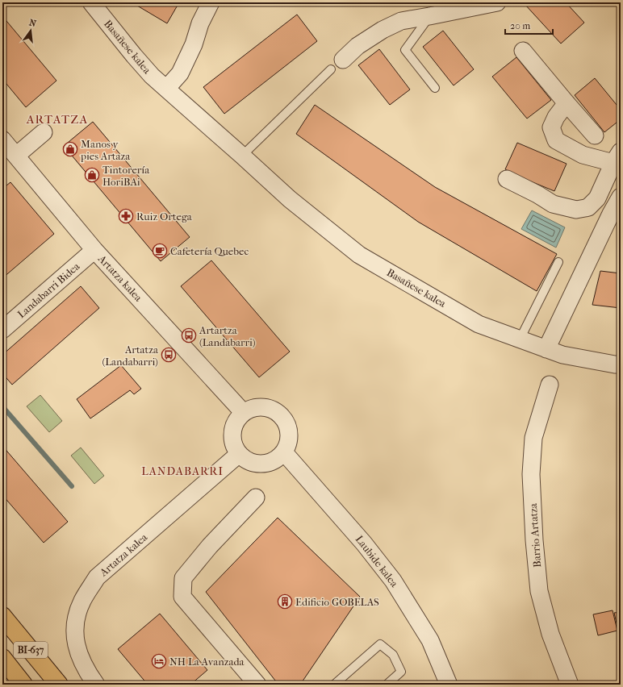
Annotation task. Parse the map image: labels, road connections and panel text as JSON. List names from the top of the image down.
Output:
{
  "streets": {
    "highway": ["BI-637"],
    "street": [
      "Basañese kalea",
      "Artatza kalea",
      "Landabarri Bidea",
      "Barrio Artatza",
      "Laubide kalea"
    ]
  },
  "crossings": [
    ["Artatza kalea", "Landabarri Bidea"],
    ["Artatza kalea", "Laubide kalea"]
  ],
  "districts": ["ARTATZA", "LANDABARRI"],
  "places": {
    "shop": ["Manos y pies Artaza", "Tintorería HoriBAi"],
    "pharmacy": ["Ruiz Ortega"],
    "cafe": ["Cafetería Quebec"],
    "bus stop": ["Artartza (Landabarri)", "Artatza (Landabarri)"],
    "building": ["Edificio GOBELAS"],
    "hotel": ["NH La Avanzada"]
  },
  "scale_bar": "20 m",
  "north": "top"
}
